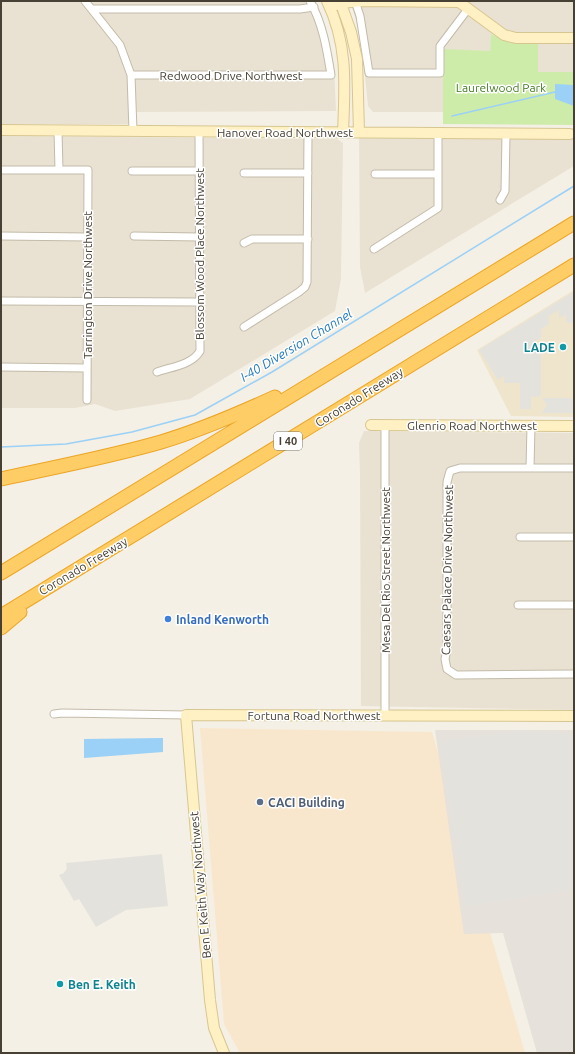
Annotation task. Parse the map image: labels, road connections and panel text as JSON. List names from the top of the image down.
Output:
{
  "streets": {
    "highway": ["Coronado Freeway", "I 40"],
    "street": [
      "Redwood Drive Northwest",
      "Hanover Road Northwest",
      "Blossom Wood Place Northwest",
      "Tarrington Drive Northwest",
      "Glenrio Road Northwest",
      "Mesa Del Rio Street Northwest",
      "Caesars Palace Drive Northwest",
      "Fortuna Road Northwest",
      "Ben E Keith Way Northwest"
    ]
  },
  "crossings": [
    ["Hanover Road Northwest", "Blossom Wood Place Northwest"],
    ["Glenrio Road Northwest", "Mesa Del Rio Street Northwest"],
    ["Mesa Del Rio Street Northwest", "Fortuna Road Northwest"],
    ["Fortuna Road Northwest", "Ben E Keith Way Northwest"]
  ],
  "water": ["I-40 Diversion Channel"],
  "parks": ["Laurelwood Park"],
  "places": [
    "LADE",
    "Inland Kenworth",
    "CACI Building",
    "Ben E. Keith"
  ]
}
